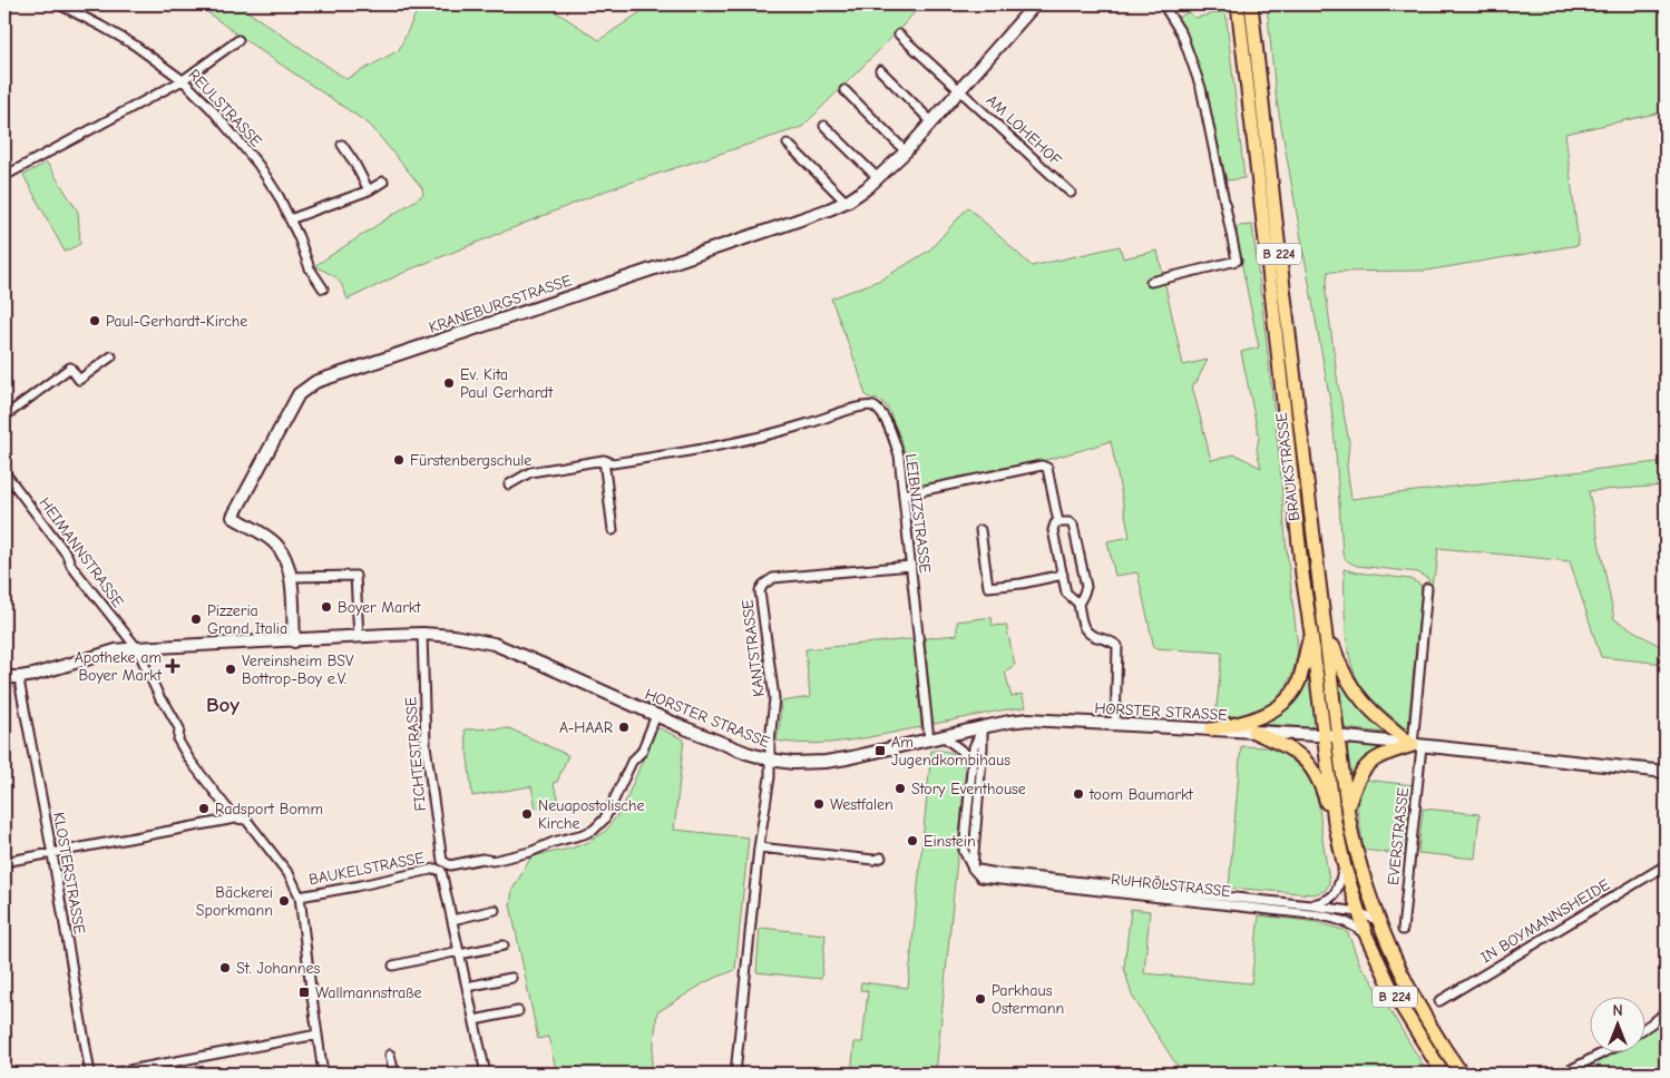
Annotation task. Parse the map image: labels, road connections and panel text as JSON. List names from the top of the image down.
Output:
{
  "streets": {
    "main road": [
      "B 224",
      "KRANEBURGSTRASSE",
      "BRAUKSTRASSE",
      "HORSTER STRASSE"
    ],
    "street": [
      "REULSTRASSE",
      "AM LOHEHOF",
      "LEIBNIZSTRASSE",
      "HEIMANNSTRASSE",
      "KANTSTRASSE",
      "FICHTESTRASSE",
      "EVERSTRASSE",
      "BAUKELSTRASSE",
      "KLOSTERSTRASSE",
      "RUHRÖLSTRASSE",
      "IN BOYMANNSHEIDE"
    ]
  },
  "crossings": [
    ["AM LOHEHOF", "KRANEBURGSTRASSE"],
    ["BRAUKSTRASSE", "HORSTER STRASSE"],
    ["BRAUKSTRASSE", "RUHRÖLSTRASSE"],
    ["LEIBNIZSTRASSE", "KANTSTRASSE"],
    ["LEIBNIZSTRASSE", "HORSTER STRASSE"],
    ["HEIMANNSTRASSE", "HORSTER STRASSE"],
    ["HEIMANNSTRASSE", "BAUKELSTRASSE"],
    ["KANTSTRASSE", "HORSTER STRASSE"],
    ["HORSTER STRASSE", "FICHTESTRASSE"],
    ["HORSTER STRASSE", "EVERSTRASSE"],
    ["HORSTER STRASSE", "KLOSTERSTRASSE"]
  ],
  "districts": ["Boy"],
  "places": {
    "other": [
      "Paul-Gerhardt-Kirche",
      "Ev. Kita Paul Gerhardt",
      "Fürstenbergschule",
      "Boyer Markt",
      "Pizzeria Grand Italia",
      "Vereinsheim BSV Bottrop-Boy e.V.",
      "A-HAAR",
      "Story Eventhouse",
      "toom Baumarkt",
      "Westfalen",
      "Radsport Bomm",
      "Neuapostolische Kirche",
      "Einstein",
      "Bäckerei Sporkmann",
      "St. Johannes",
      "Parkhaus Ostermann"
    ],
    "health": ["Apotheke am Boyer Markt"],
    "transit": ["Am Jugendkombihaus", "Wallmannstraße"]
  },
  "north": "top"
}
